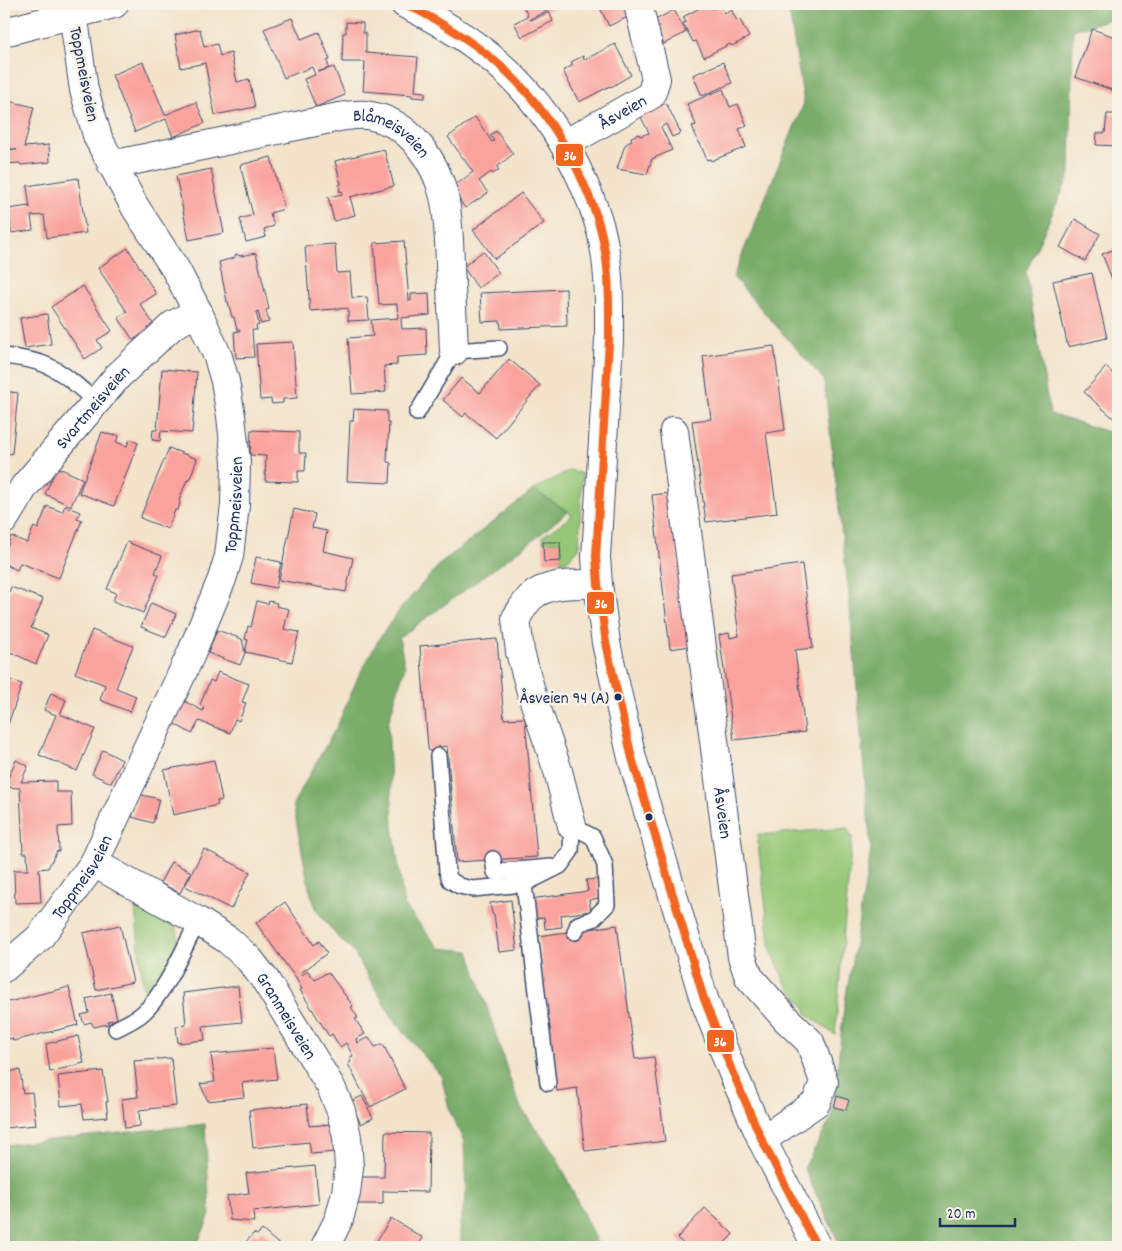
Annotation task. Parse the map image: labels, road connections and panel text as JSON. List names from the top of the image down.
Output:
{
  "streets": {
    "street": [
      "Toppmeisveien",
      "Åsveien",
      "Blåmeisveien",
      "Svartmeisveien",
      "Granmeisveien"
    ]
  },
  "crossings": [
    ["Toppmeisveien", "Blåmeisveien"],
    ["Toppmeisveien", "Svartmeisveien"],
    ["Toppmeisveien", "Granmeisveien"]
  ],
  "places": ["Åsveien 94 (A)"],
  "lines": ["transit line 36"],
  "scale_bar": "20 m"
}
